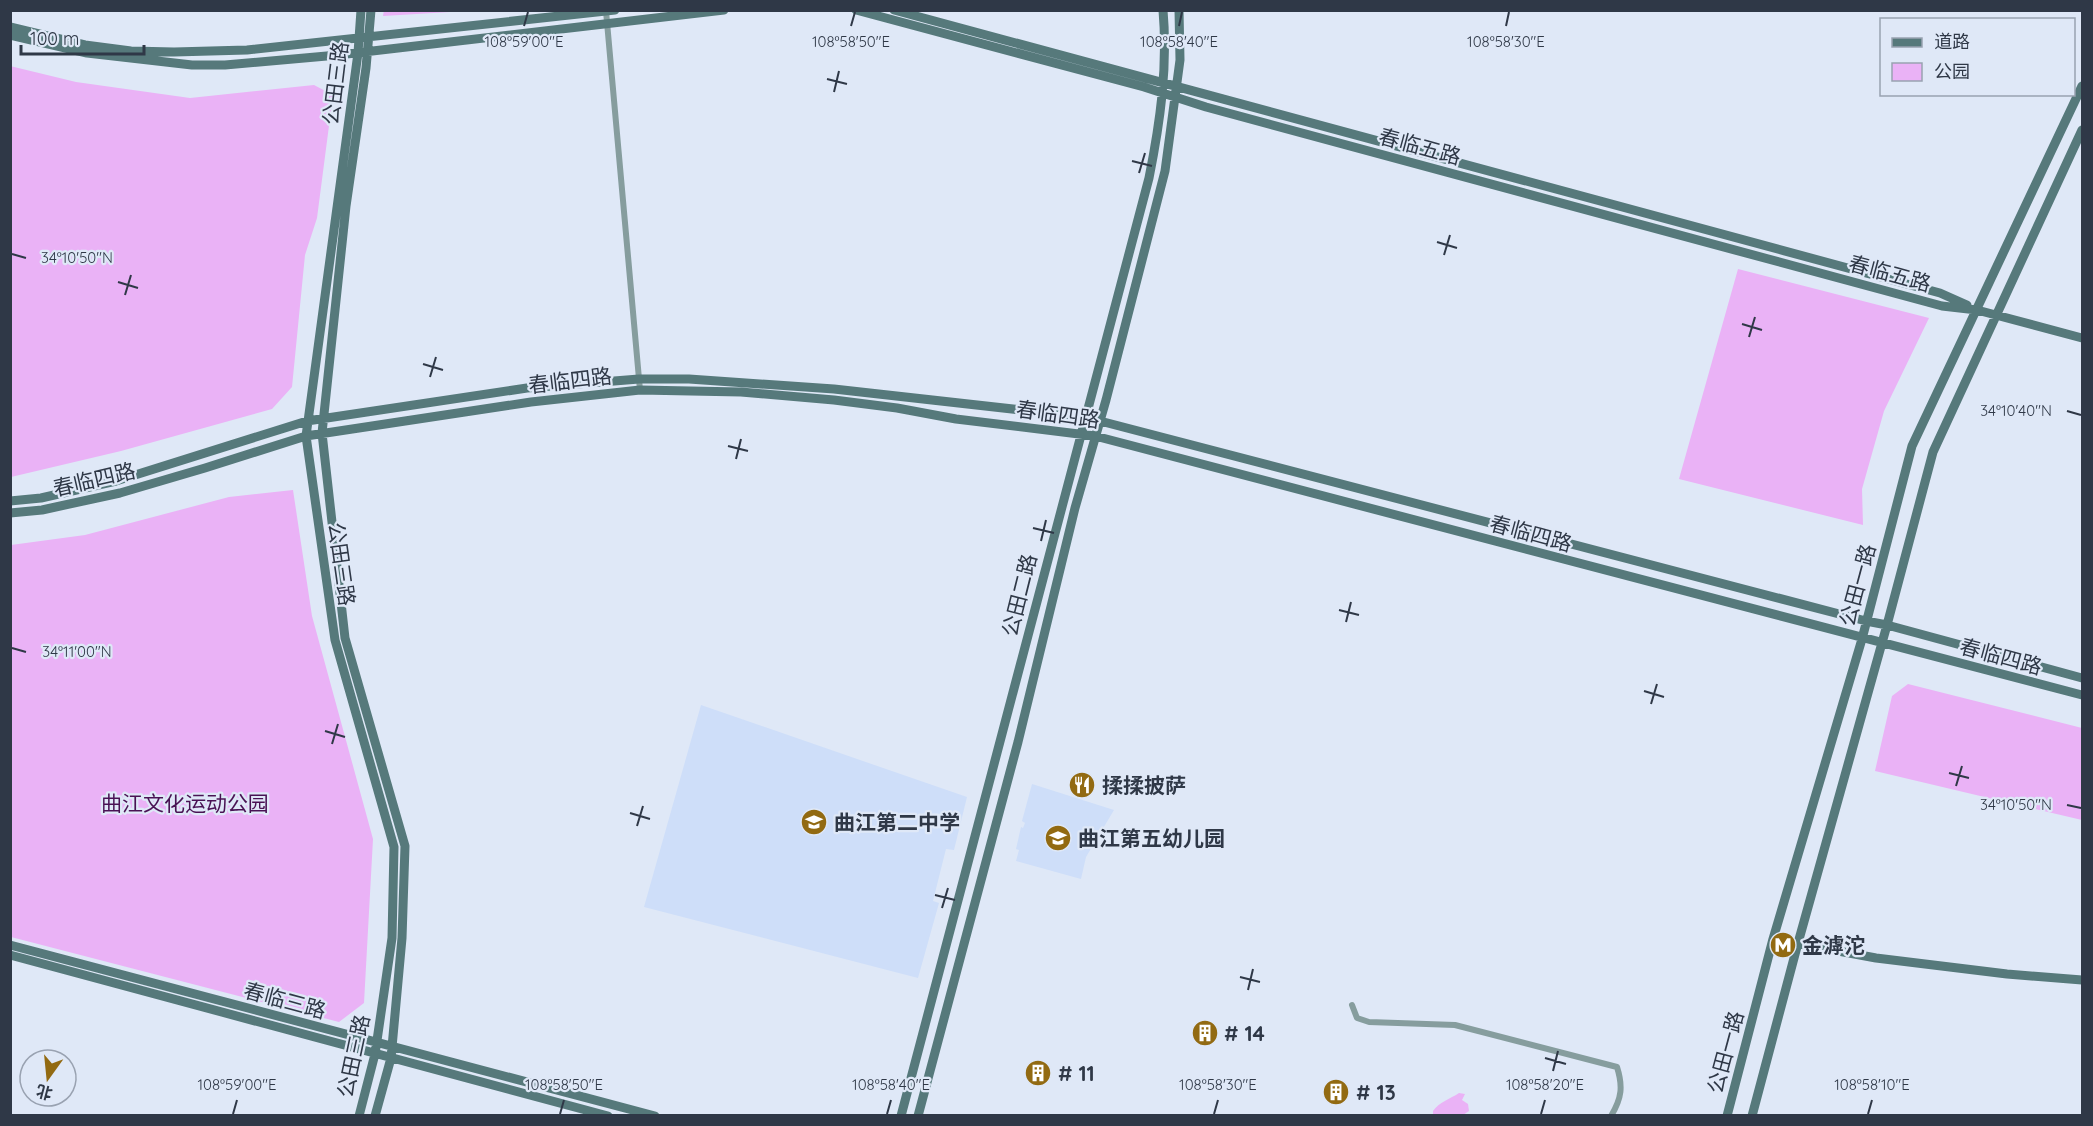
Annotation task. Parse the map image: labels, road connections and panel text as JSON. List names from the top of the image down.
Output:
{
  "streets": {
    "street": [
      "公田三路",
      "春临五路",
      "春临四路",
      "公田一路",
      "公田二路",
      "春临三路"
    ]
  },
  "crossings": [
    ["公田三路", "春临四路"],
    ["公田三路", "春临三路"],
    ["春临五路", "公田一路"],
    ["春临五路", "公田二路"],
    ["春临四路", "公田一路"],
    ["春临四路", "公田二路"]
  ],
  "parks": ["曲江文化运动公园"],
  "places": {
    "restaurant": ["揉揉披萨"],
    "school or university": ["曲江第二中学", "曲江第五幼儿园"],
    "metro station": ["金滹沱"],
    "building": ["# 14", "# 11", "# 13"]
  },
  "legend": ["道路", "公园"],
  "scale_bar": "100 m",
  "north": "bottom",
  "coordinates": [
    "108°59'00\"E",
    "108°58'50\"E",
    "108°58'40\"E",
    "108°58'30\"E",
    "34°10'50\"N",
    "34°10'40\"N",
    "34°11'00\"N",
    "108°58'20\"E",
    "108°58'10\"E"
  ]
}
